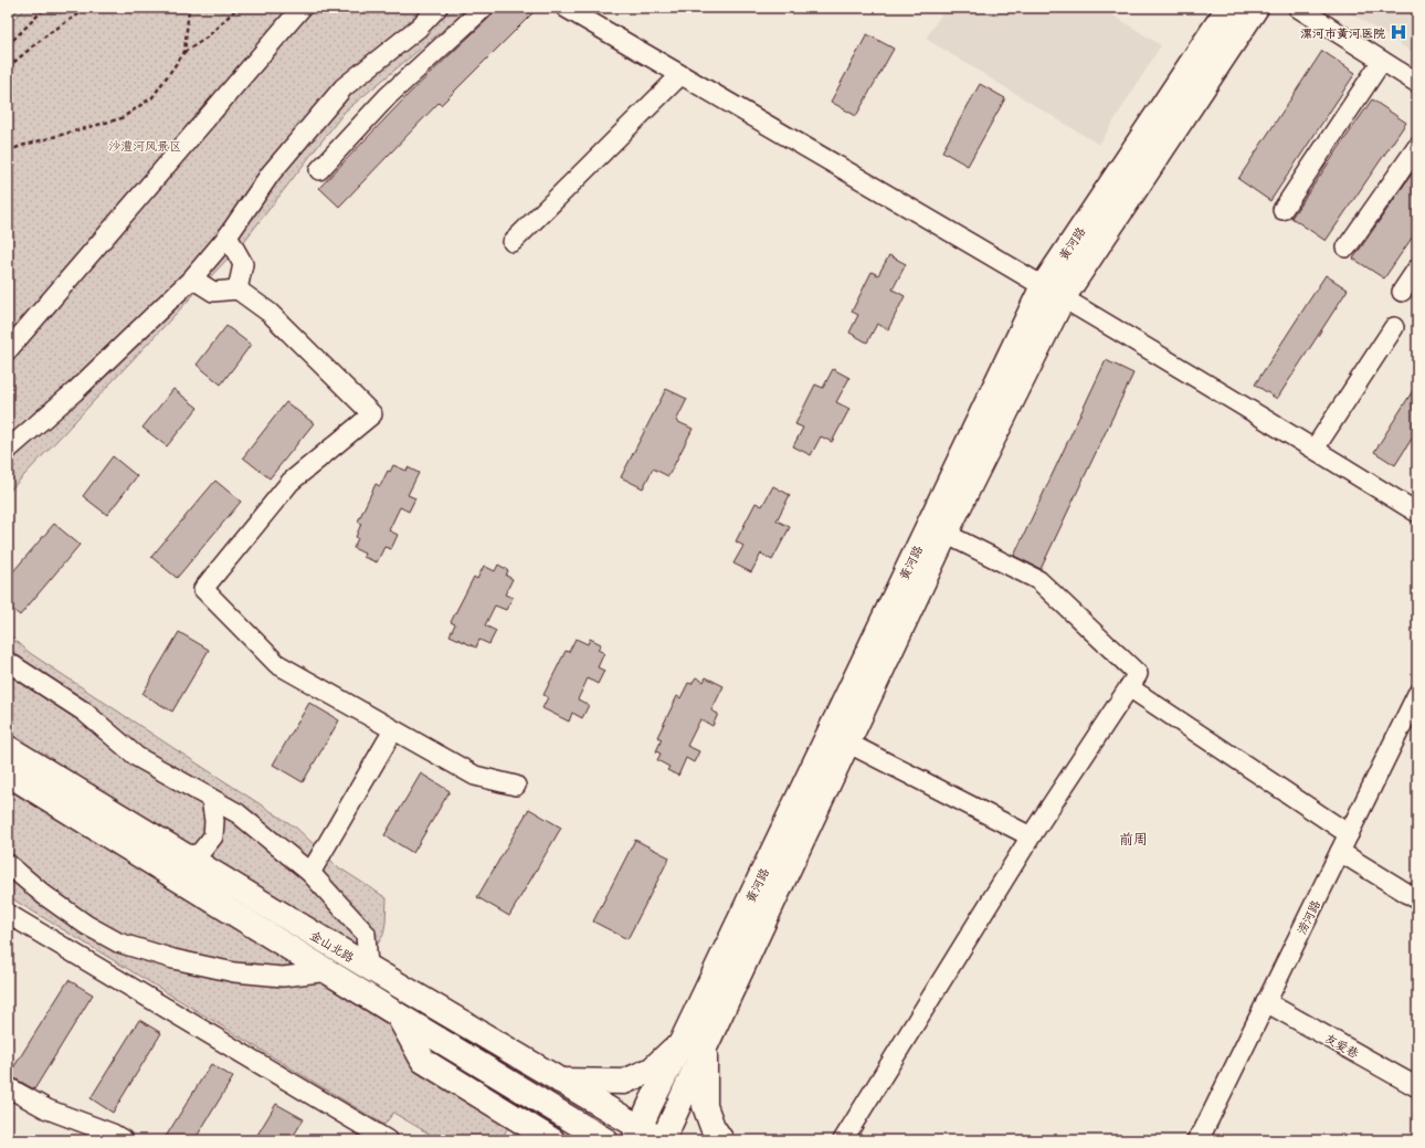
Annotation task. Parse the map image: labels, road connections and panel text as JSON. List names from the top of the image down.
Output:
{
  "streets": {
    "main road": ["黄河路", "金山北路"],
    "street": ["涝河路", "友爱巷"]
  },
  "crossings": [
    ["黄河路", "金山北路"],
    ["涝河路", "友爱巷"]
  ],
  "districts": ["前周"],
  "parks": ["沙澧河风景区"],
  "places": {
    "hospital": ["漯河市黄河医院"]
  }
}
